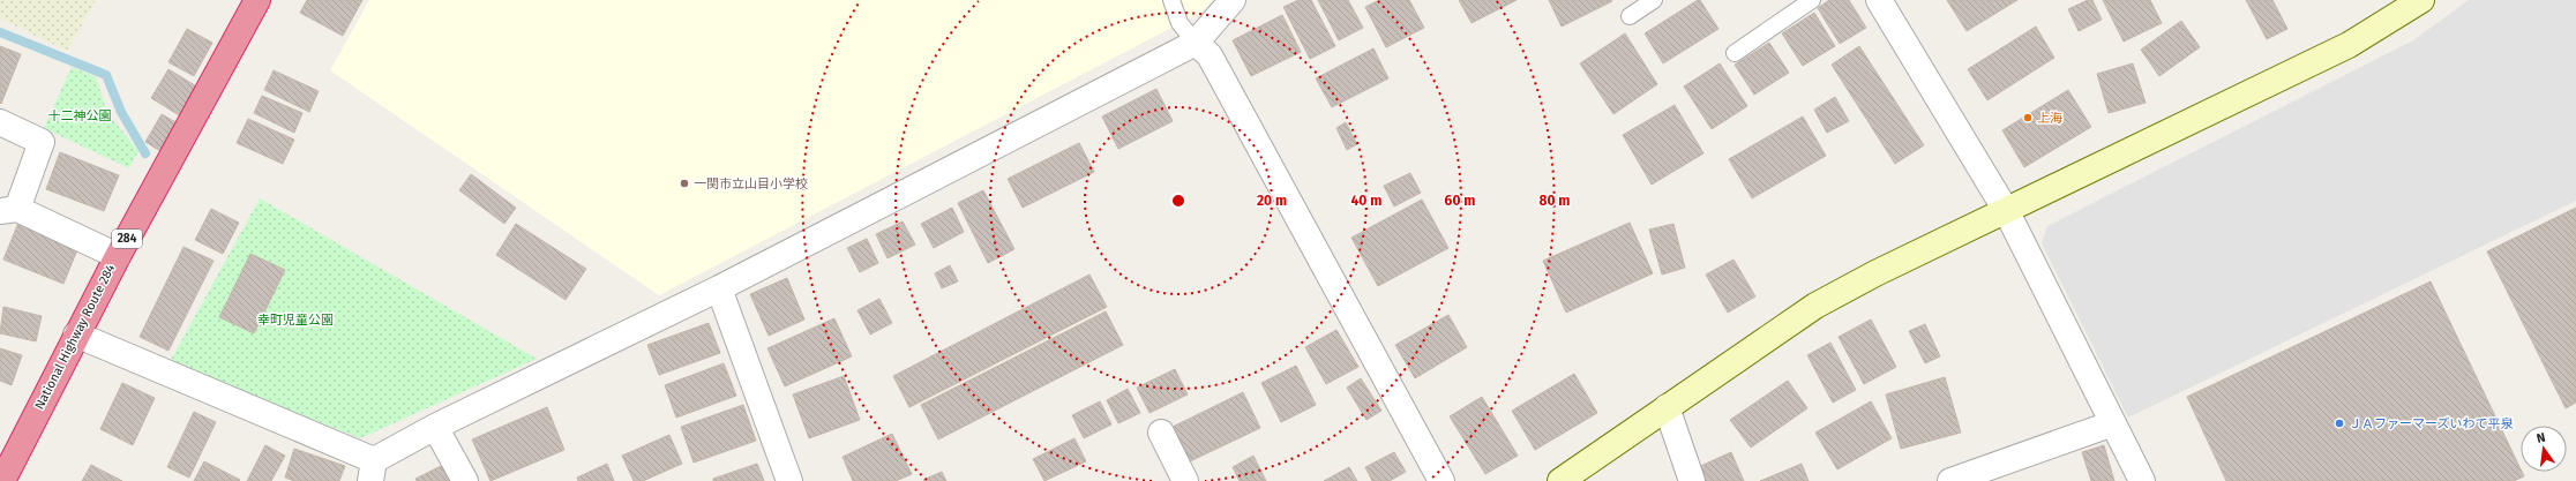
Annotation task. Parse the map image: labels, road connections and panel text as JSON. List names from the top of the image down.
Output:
{
  "streets": {
    "highway": ["284", "National Highway Route 284"]
  },
  "parks": ["十二神公園", "幸町児童公園"],
  "places": ["上海", "一関市立山目小学校", "ＪＡファーマーズいわて平泉"],
  "north": "top",
  "rings": [
    "20 m",
    "40 m",
    "60 m",
    "80 m"
  ]
}
